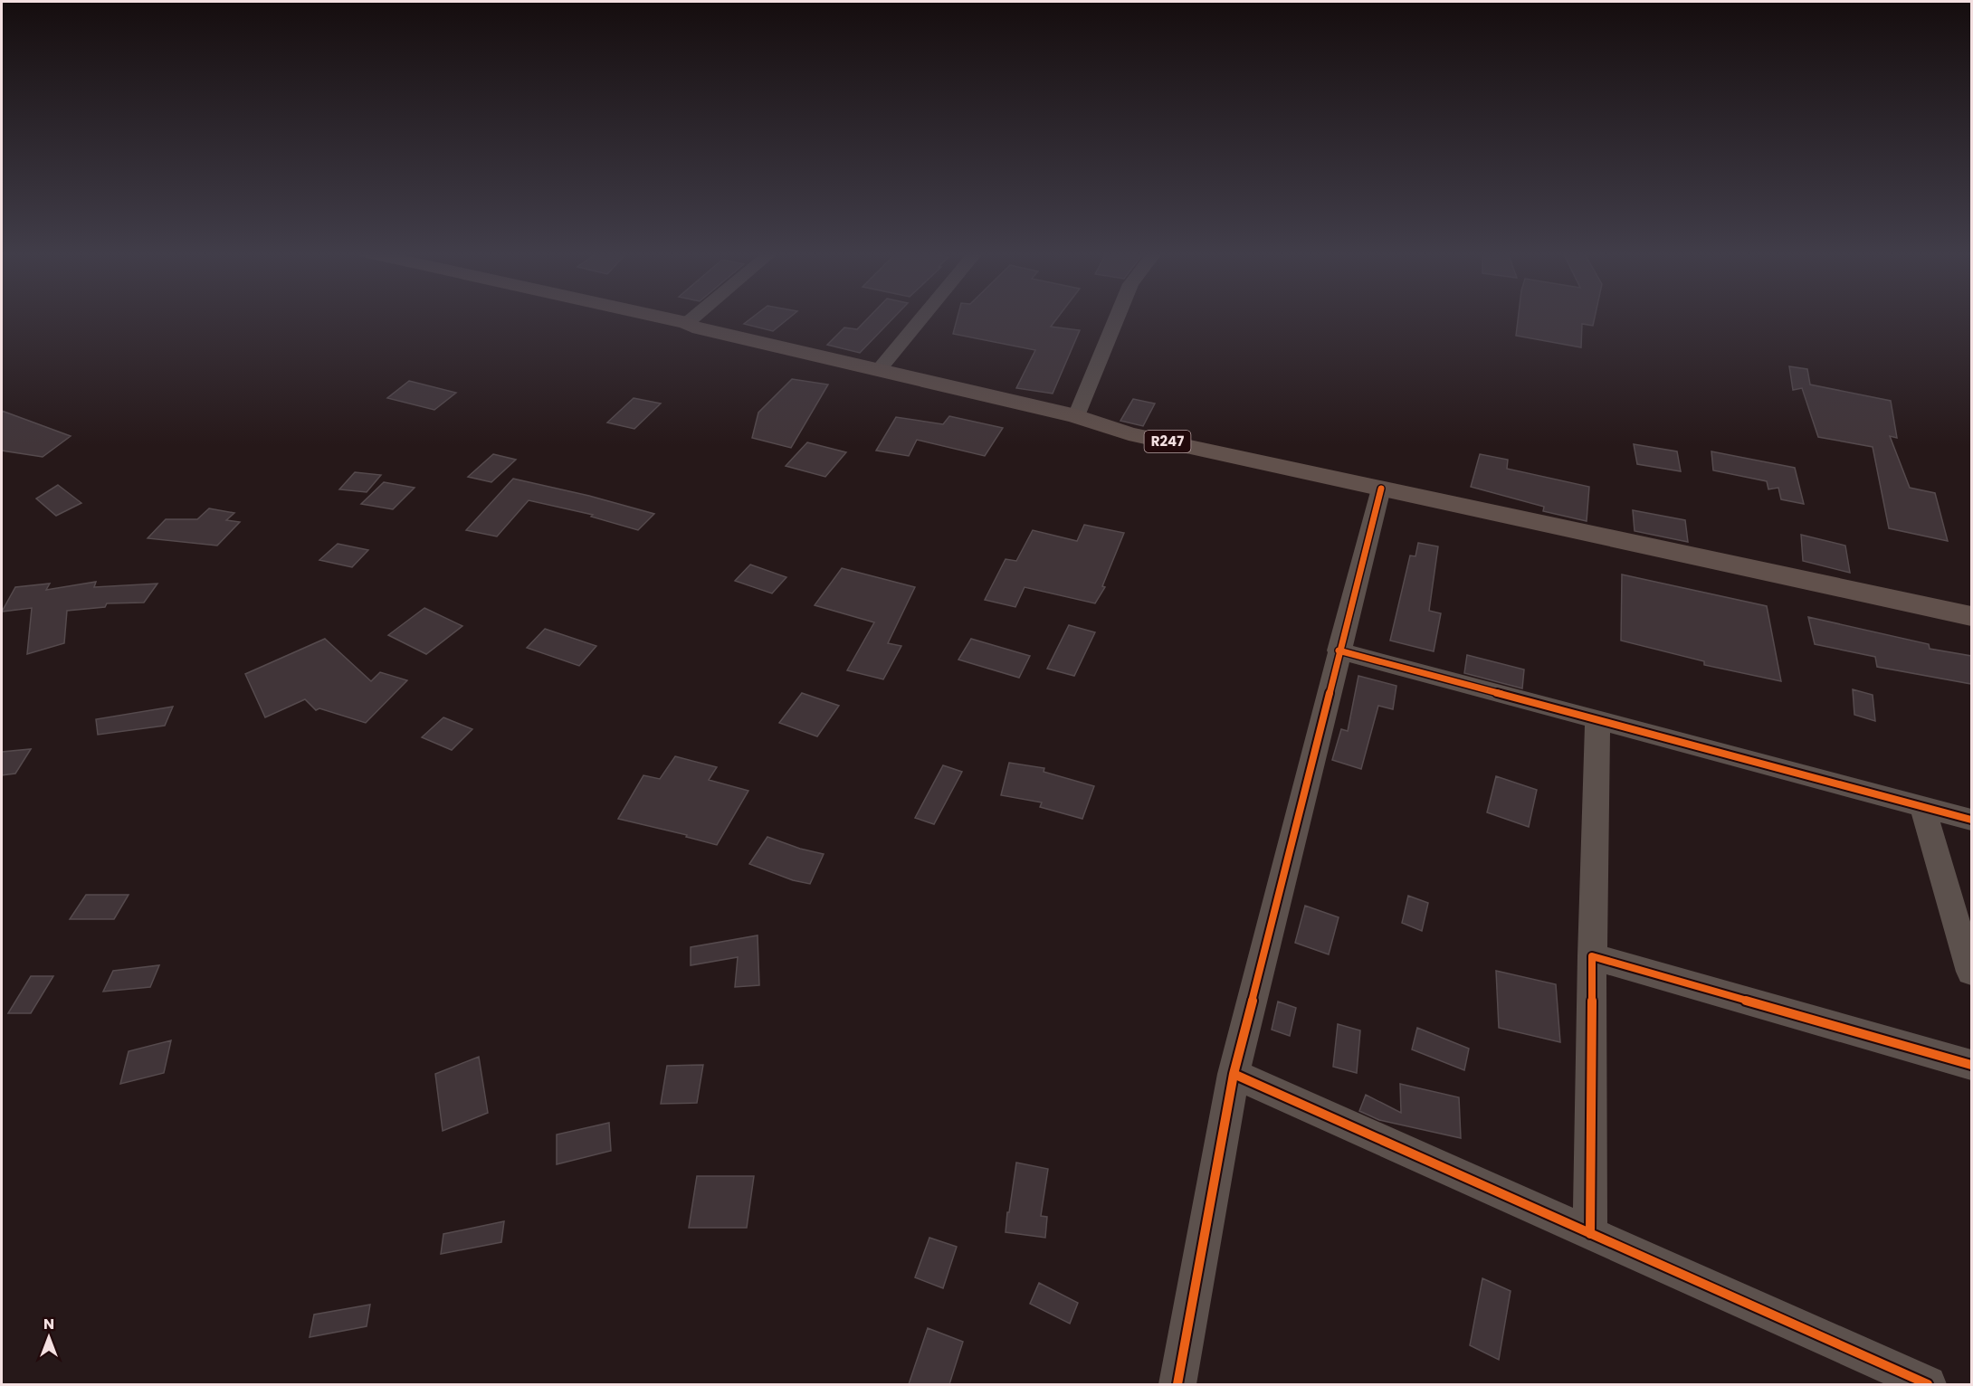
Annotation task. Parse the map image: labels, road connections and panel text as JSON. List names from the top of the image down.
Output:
{
  "streets": {
    "main road": ["R247"]
  },
  "north": "top"
}
